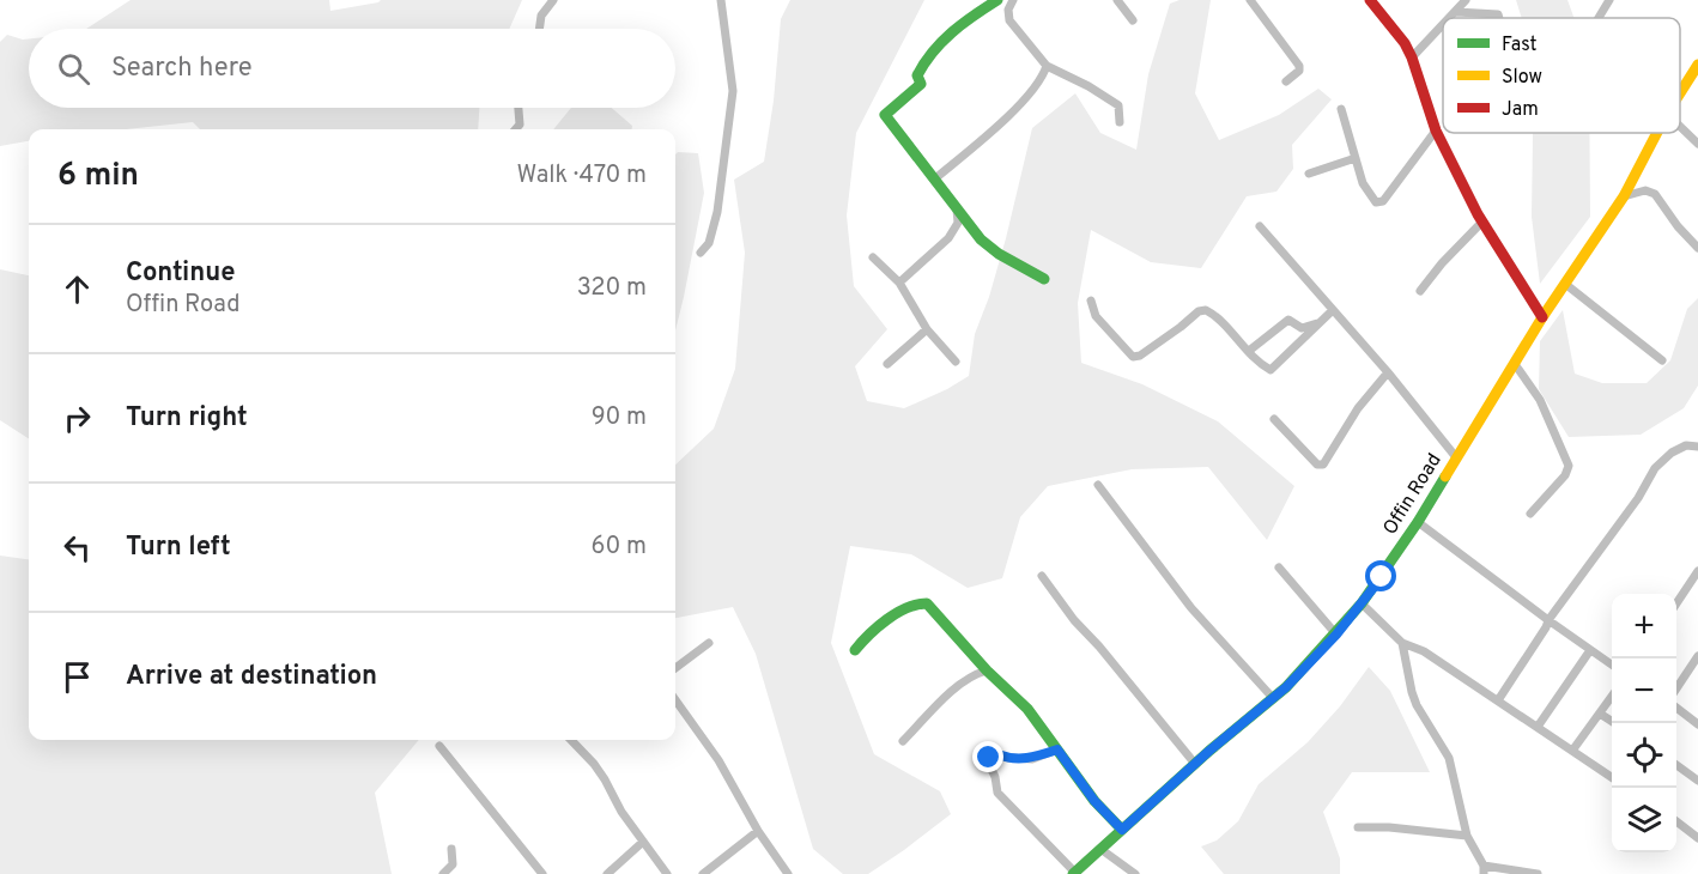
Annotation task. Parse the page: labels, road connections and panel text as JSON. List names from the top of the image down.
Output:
{
  "streets": {
    "street": ["Offin Road"]
  },
  "legend": ["Fast", "Slow", "Jam"],
  "page": {
    "search": "Search here",
    "heading": ["6 min", "Walk · 470 m"],
    "list": [
      ["Continue", "Offin Road", "320 m"],
      ["Turn right", "90 m"],
      ["Turn left", "60 m"],
      "Arrive at destination"
    ],
    "map_buttons": ["+", "−"]
  }
}
